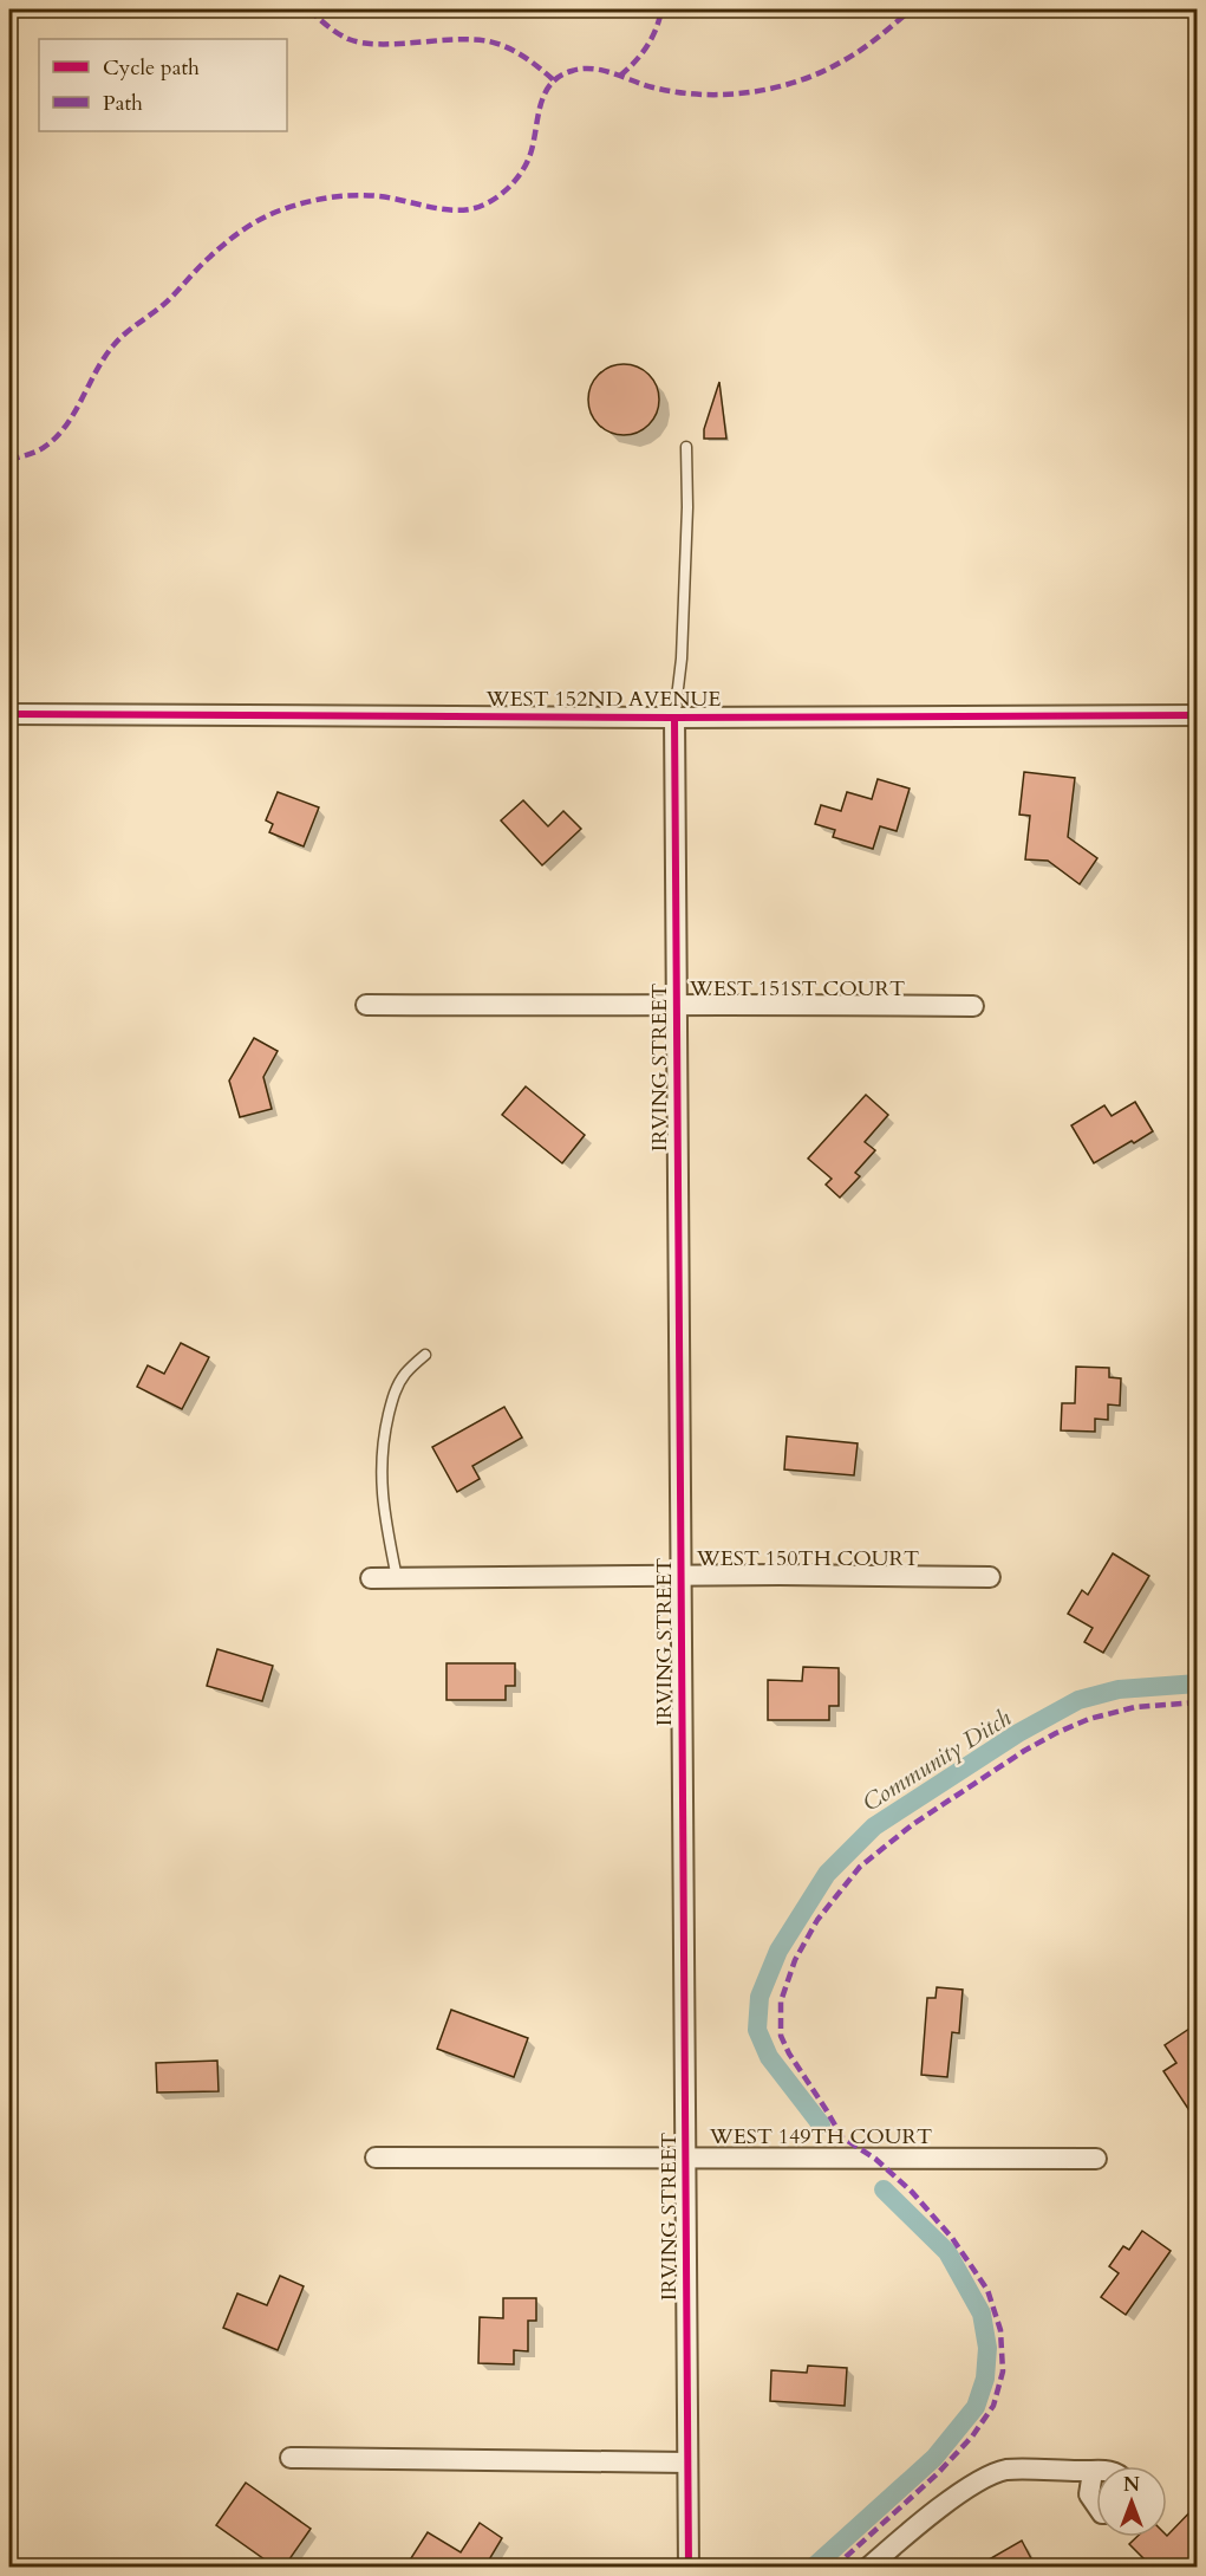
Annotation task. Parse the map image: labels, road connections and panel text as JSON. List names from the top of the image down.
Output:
{
  "streets": {
    "street": [
      "WEST 152ND AVENUE",
      "WEST 151ST COURT",
      "IRVING STREET",
      "WEST 150TH COURT",
      "WEST 149TH COURT"
    ]
  },
  "crossings": [
    ["WEST 152ND AVENUE", "IRVING STREET"],
    ["WEST 151ST COURT", "IRVING STREET"],
    ["IRVING STREET", "WEST 150TH COURT"],
    ["IRVING STREET", "WEST 149TH COURT"]
  ],
  "water": ["Community Ditch"],
  "legend": ["Cycle path", "Path"],
  "north": "top"
}
